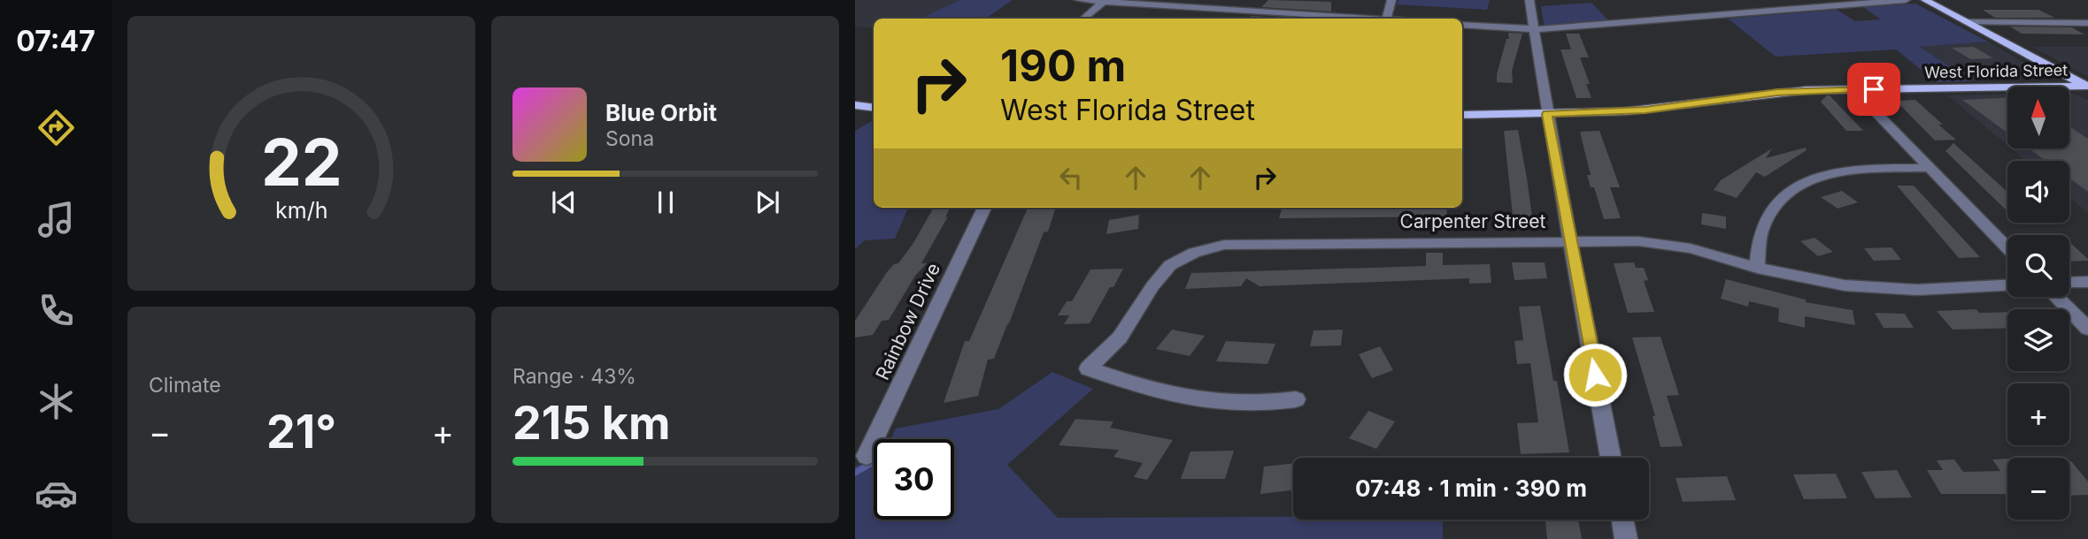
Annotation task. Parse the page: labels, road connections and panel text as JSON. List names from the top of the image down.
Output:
{
  "streets": {
    "main road": ["West Florida Street"],
    "street": ["Carpenter Street", "Rainbow Drive"]
  },
  "north": "top",
  "page": {
    "tabs": "07:47",
    "turn": ["190 m", "West Florida Street"],
    "map_buttons": ["+", "−"],
    "song": ["Blue Orbit", "Sona"],
    "tile": [
      "Climate",
      ["Range · 43%", "215 km"]
    ],
    "heat": ["−", "21°", "+"],
    "limit": "30",
    "trip": "07:48 · 1 min · 390 m",
    "gauge": ["22", "km/h"]
  }
}
